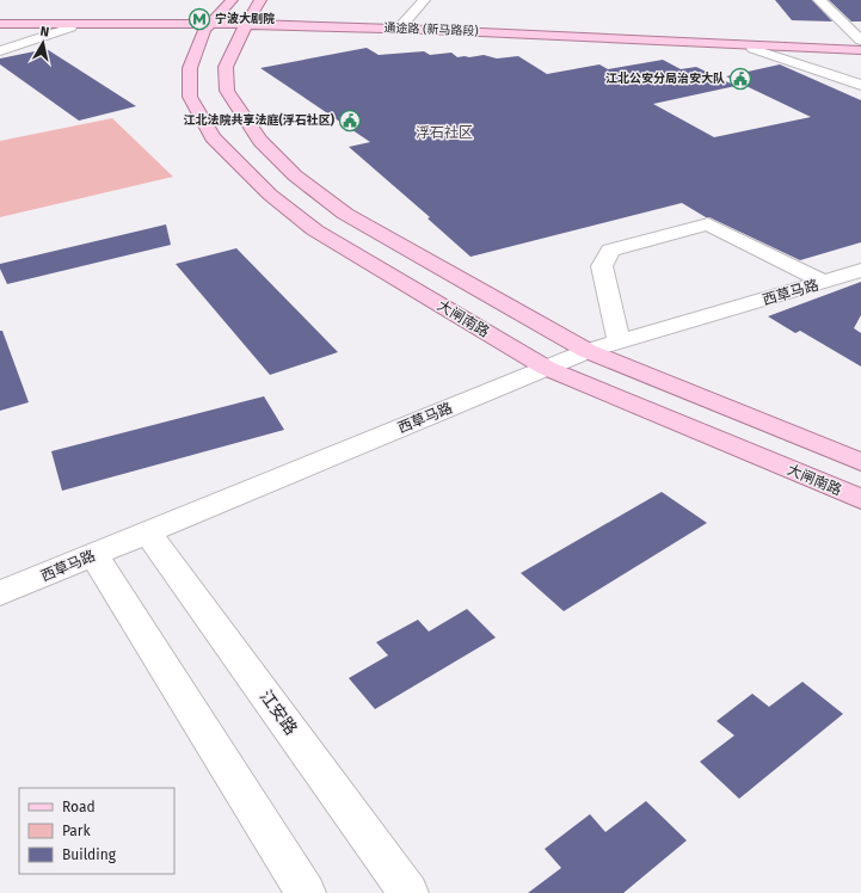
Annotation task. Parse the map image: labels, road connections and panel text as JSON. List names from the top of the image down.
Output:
{
  "streets": {
    "main road": ["通途路 (新马路段)", "大闸南路"],
    "street": ["西草马路", "江安路"]
  },
  "crossings": [
    ["通途路 (新马路段)", "大闸南路"],
    ["西草马路", "大闸南路"],
    ["西草马路", "江安路"]
  ],
  "districts": ["浮石社区"],
  "places": {
    "metro station": ["宁波大剧院"],
    "public building": ["江北公安分局治安大队", "江北法院共享法庭(浮石社区)"]
  },
  "legend": ["Road", "Park", "Building"],
  "north": "top"
}
